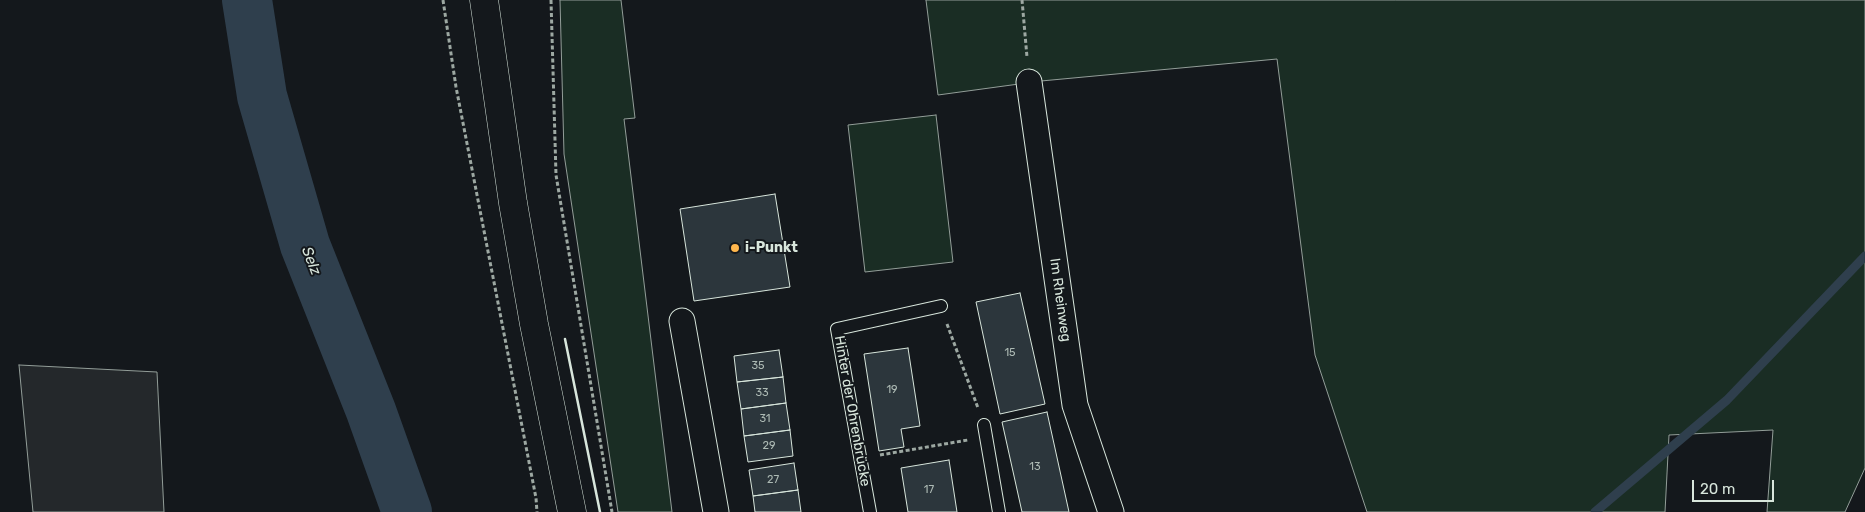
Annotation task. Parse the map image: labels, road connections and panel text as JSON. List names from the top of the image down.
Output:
{
  "streets": {
    "street": ["Im Rheinweg"],
    "lane": ["Hinter der Ohrenbrücke"]
  },
  "water": ["Selz"],
  "places": ["i-Punkt"],
  "house_numbers": [
    "15",
    "35",
    "19",
    "33",
    "31",
    "29",
    "13",
    "27",
    "17"
  ],
  "scale_bar": "20 m"
}
